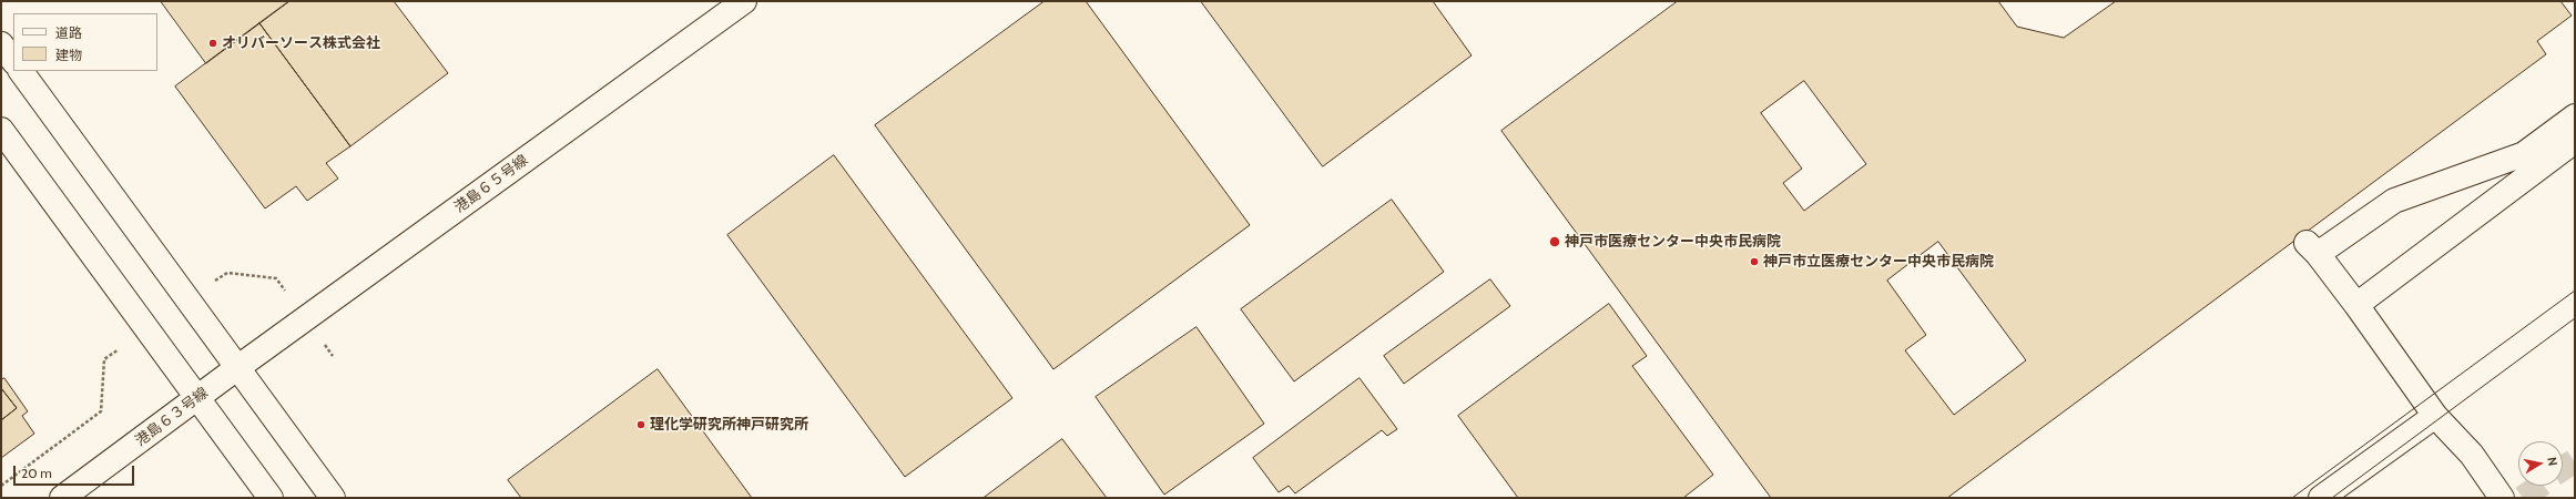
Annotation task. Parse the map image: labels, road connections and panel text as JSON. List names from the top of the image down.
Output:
{
  "streets": {
    "street": ["港島６５号線", "港島６３号線"]
  },
  "crossings": [
    ["港島６５号線", "港島６３号線"]
  ],
  "places": [
    "オリバーソース株式会社",
    "神戸市医療センター中央市民病院",
    "神戸市立医療センター中央市民病院",
    "理化学研究所神戸研究所"
  ],
  "legend": ["道路", "建物"],
  "scale_bar": "20 m",
  "north": "right"
}
